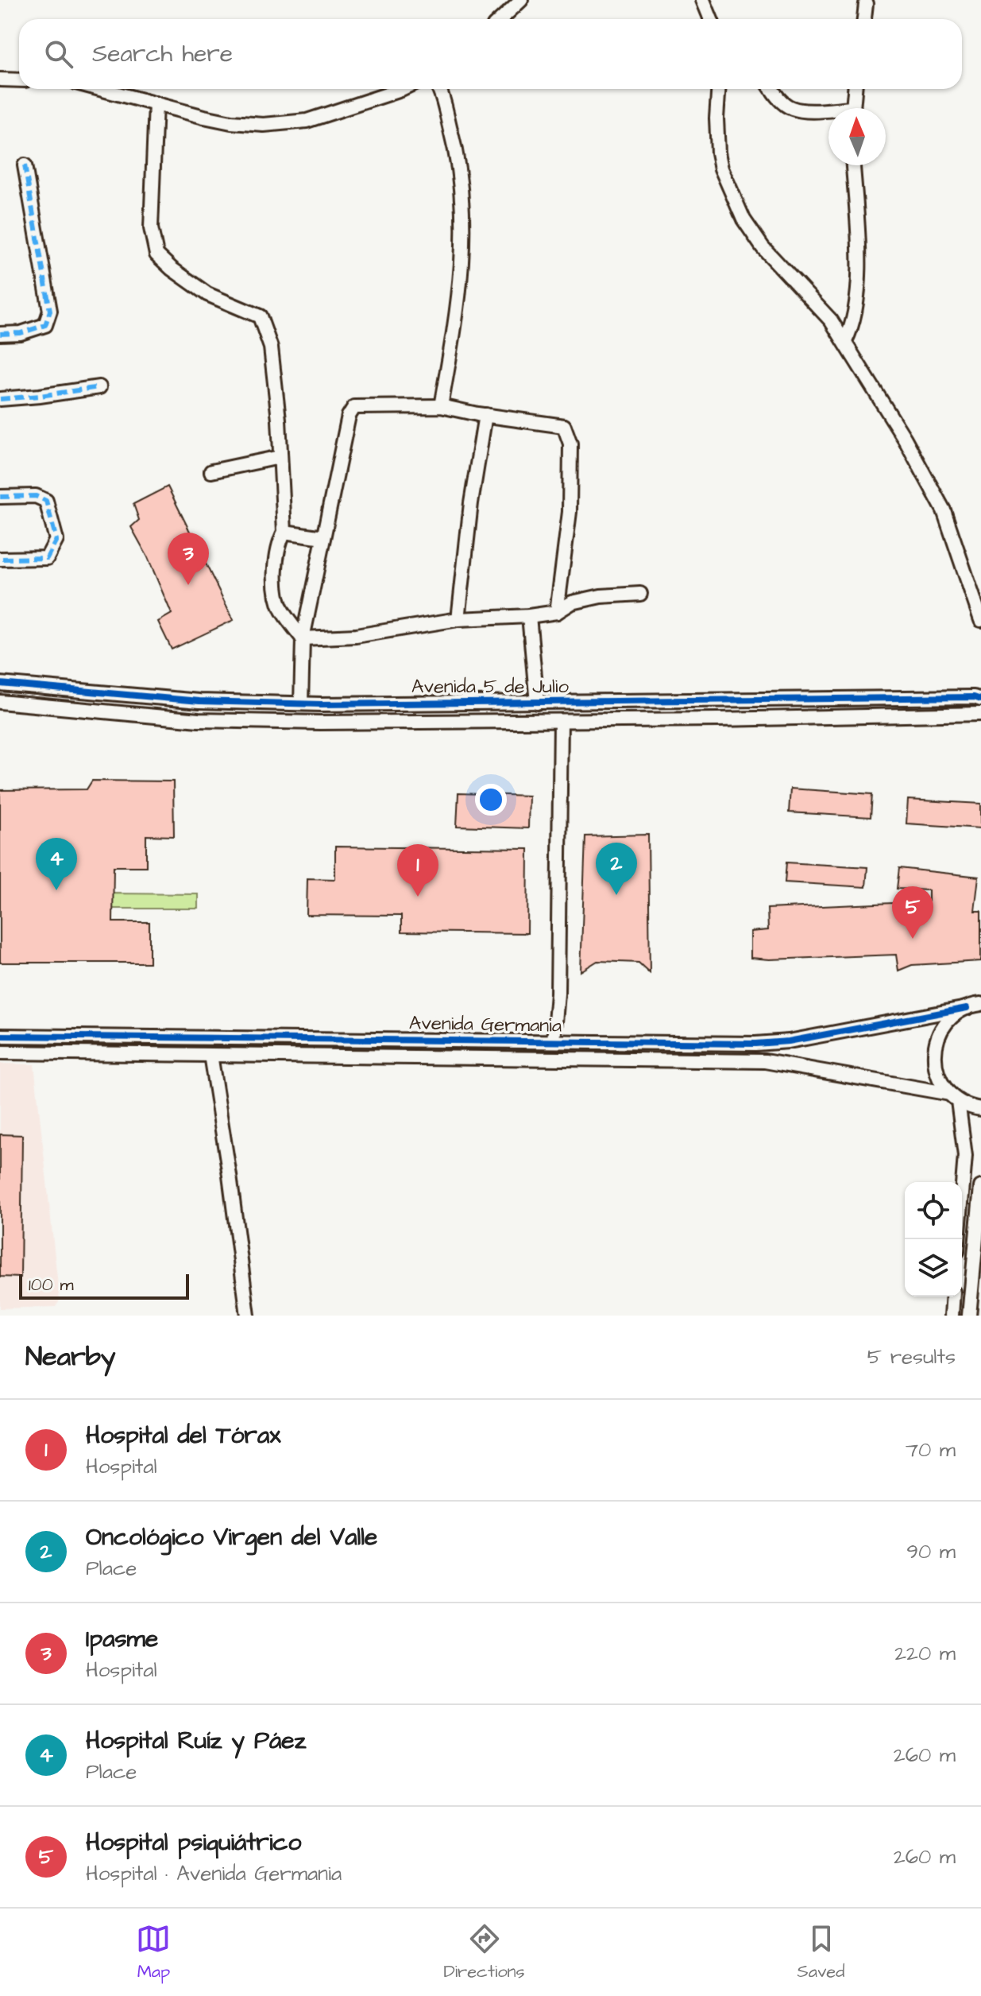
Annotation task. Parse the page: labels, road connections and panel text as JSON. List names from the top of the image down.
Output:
{
  "streets": {
    "street": ["Avenida 5 de Julio", "Avenida Germania"]
  },
  "scale_bar": "100 m",
  "north": "top",
  "page": {
    "search": "Search here",
    "pins": [
      "3",
      "4",
      "2",
      "1",
      "5"
    ],
    "scale": "100 m",
    "heading": ["Nearby", "5 results"],
    "list": [
      {
        "mark": "1",
        "name": "Hospital del Tórax",
        "note": "Hospital",
        "value": "70 m"
      },
      {
        "mark": "2",
        "name": "Oncológico Virgen del Valle",
        "note": "Place",
        "value": "90 m"
      },
      {
        "mark": "3",
        "name": "Ipasme",
        "note": "Hospital",
        "value": "220 m"
      },
      {
        "mark": "4",
        "name": "Hospital Ruíz y Páez",
        "note": "Place",
        "value": "260 m"
      },
      {
        "mark": "5",
        "name": "Hospital psiquiátrico",
        "note": "Hospital · Avenida Germania",
        "value": "260 m"
      }
    ],
    "nav": ["Map", "Directions", "Saved"]
  }
}
